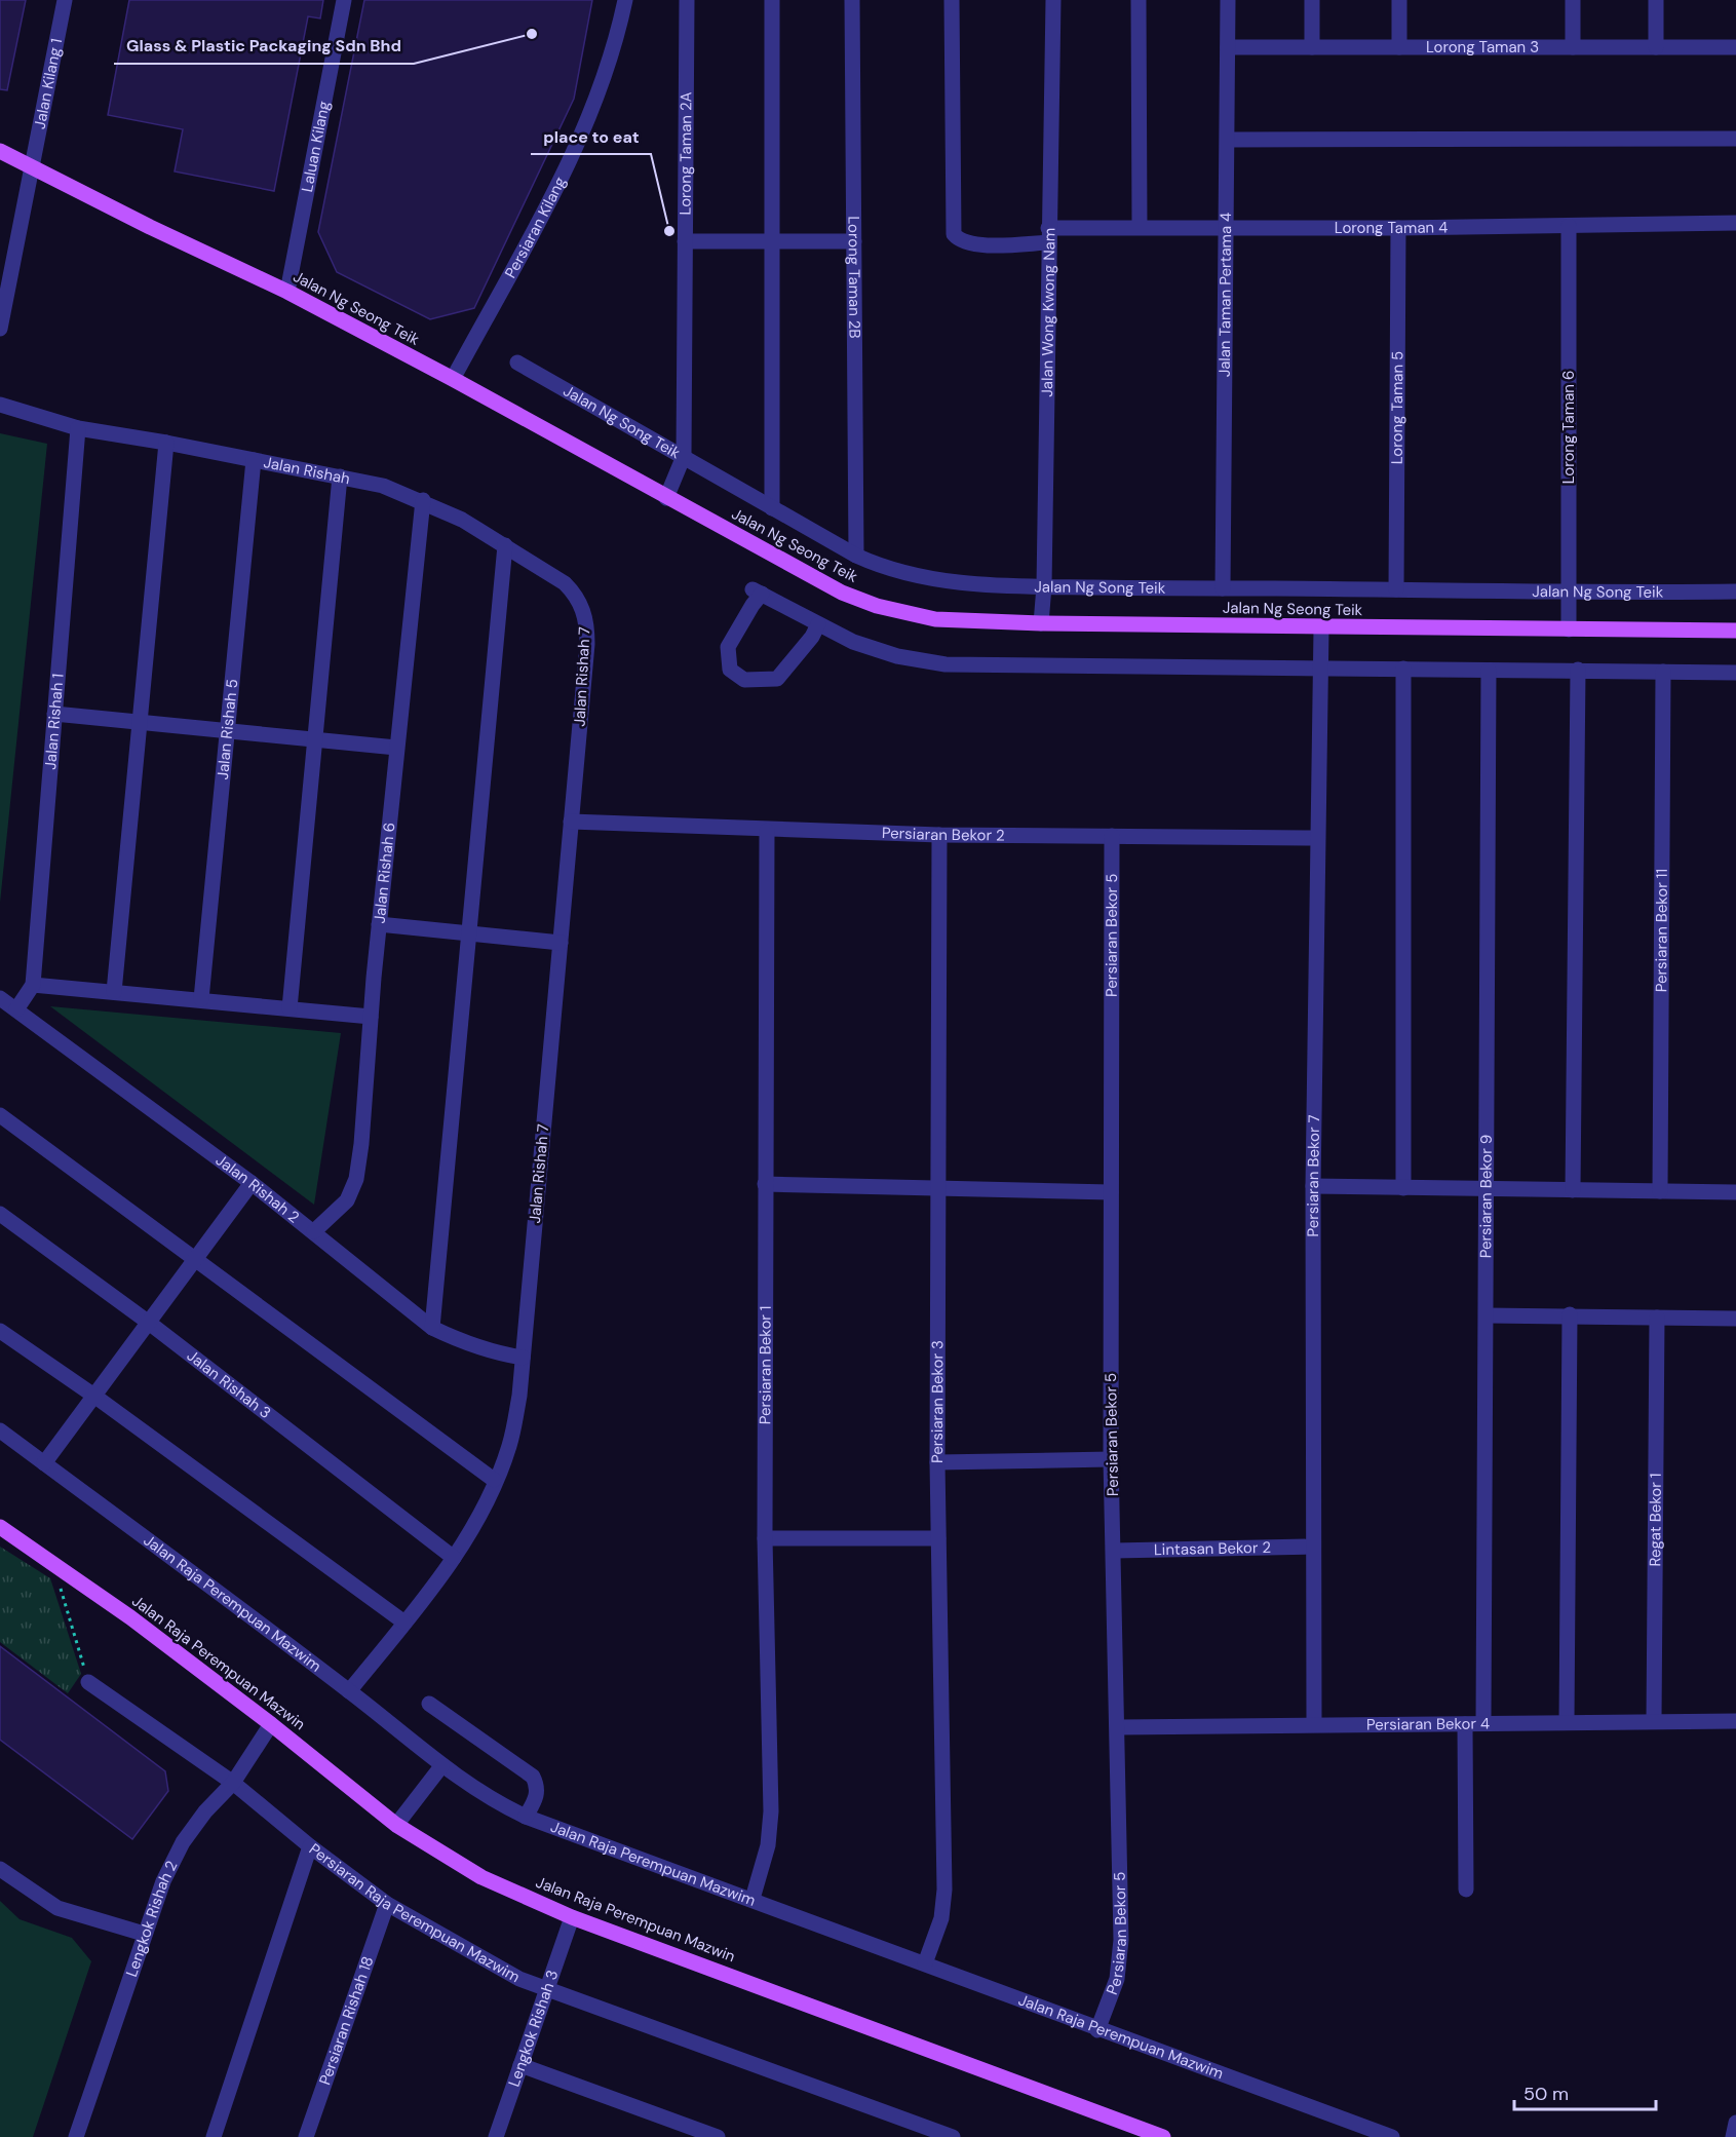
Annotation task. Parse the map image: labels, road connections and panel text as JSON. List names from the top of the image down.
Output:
{
  "streets": {
    "main road": ["Jalan Ng Seong Teik", "Jalan Raja Perempuan Mazwin"],
    "street": [
      "Lorong Taman 3",
      "Jalan Kilang 1",
      "Laluan Kilang",
      "Lorong Taman 2A",
      "Lorong Taman 4",
      "Persiaran Kilang",
      "Lorong Taman 2B",
      "Jalan Taman Pertama 4",
      "Jalan Wong Kwong Nam",
      "Lorong Taman 5",
      "Jalan Ng Song Teik",
      "Lorong Taman 6",
      "Jalan Rishah",
      "Jalan Rishah 7",
      "Jalan Rishah 1",
      "Jalan Rishah 5",
      "Persiaran Bekor 2",
      "Jalan Rishah 6",
      "Persiaran Bekor 11",
      "Persiaran Bekor 5",
      "Persiaran Bekor 7",
      "Jalan Rishah 2",
      "Persiaran Bekor 9",
      "Persiaran Bekor 1",
      "Jalan Rishah 3",
      "Persiaran Bekor 3",
      "Regat Bekor 1",
      "Lintasan Bekor 2",
      "Jalan Raja Perempuan Mazwim",
      "Persiaran Bekor 4",
      "Persiaran Raja Perempuan Mazwim",
      "Lengkok Rishah 2",
      "Persiaran Rishah 18",
      "Lengkok Rishah 3"
    ]
  },
  "crossings": [
    ["Lorong Taman 3", "Jalan Taman Pertama 4"],
    ["Jalan Kilang 1", "Jalan Ng Seong Teik"],
    ["Laluan Kilang", "Jalan Ng Seong Teik"],
    ["Lorong Taman 2A", "Jalan Ng Song Teik"],
    ["Lorong Taman 4", "Jalan Taman Pertama 4"],
    ["Lorong Taman 4", "Jalan Wong Kwong Nam"],
    ["Lorong Taman 4", "Lorong Taman 5"],
    ["Lorong Taman 4", "Lorong Taman 6"],
    ["Persiaran Kilang", "Jalan Ng Seong Teik"],
    ["Lorong Taman 2B", "Jalan Ng Song Teik"],
    ["Jalan Taman Pertama 4", "Jalan Ng Song Teik"],
    ["Jalan Ng Seong Teik", "Jalan Wong Kwong Nam"],
    ["Jalan Ng Seong Teik", "Lorong Taman 6"],
    ["Jalan Ng Seong Teik", "Persiaran Bekor 7"],
    ["Jalan Wong Kwong Nam", "Jalan Ng Song Teik"],
    ["Lorong Taman 5", "Jalan Ng Song Teik"],
    ["Jalan Ng Song Teik", "Lorong Taman 6"],
    ["Jalan Rishah", "Jalan Rishah 7"],
    ["Jalan Rishah", "Jalan Rishah 1"],
    ["Jalan Rishah", "Jalan Rishah 5"],
    ["Jalan Rishah", "Jalan Rishah 6"],
    ["Jalan Rishah 7", "Persiaran Bekor 2"],
    ["Jalan Rishah 7", "Jalan Rishah 2"],
    ["Jalan Rishah 7", "Jalan Rishah 3"],
    ["Jalan Rishah 7", "Jalan Raja Perempuan Mazwim"],
    ["Jalan Rishah 1", "Jalan Rishah 2"],
    ["Persiaran Bekor 2", "Persiaran Bekor 5"],
    ["Persiaran Bekor 2", "Persiaran Bekor 7"],
    ["Persiaran Bekor 2", "Persiaran Bekor 1"],
    ["Persiaran Bekor 2", "Persiaran Bekor 3"],
    ["Jalan Rishah 6", "Jalan Rishah 2"],
    ["Persiaran Bekor 5", "Lintasan Bekor 2"],
    ["Persiaran Bekor 5", "Jalan Raja Perempuan Mazwim"],
    ["Persiaran Bekor 5", "Persiaran Bekor 4"],
    ["Persiaran Bekor 7", "Lintasan Bekor 2"],
    ["Persiaran Bekor 7", "Persiaran Bekor 4"],
    ["Persiaran Bekor 9", "Persiaran Bekor 4"],
    ["Persiaran Bekor 1", "Jalan Raja Perempuan Mazwim"],
    ["Persiaran Bekor 3", "Jalan Raja Perempuan Mazwim"],
    ["Regat Bekor 1", "Persiaran Bekor 4"],
    ["Jalan Raja Perempuan Mazwin", "Lengkok Rishah 2"],
    ["Jalan Raja Perempuan Mazwin", "Lengkok Rishah 3"],
    ["Persiaran Raja Perempuan Mazwim", "Lengkok Rishah 2"],
    ["Persiaran Raja Perempuan Mazwim", "Persiaran Rishah 18"],
    ["Persiaran Raja Perempuan Mazwim", "Lengkok Rishah 3"]
  ],
  "places": ["Glass & Plastic Packaging Sdn Bhd", "place to eat"],
  "scale_bar": "50 m"
}
